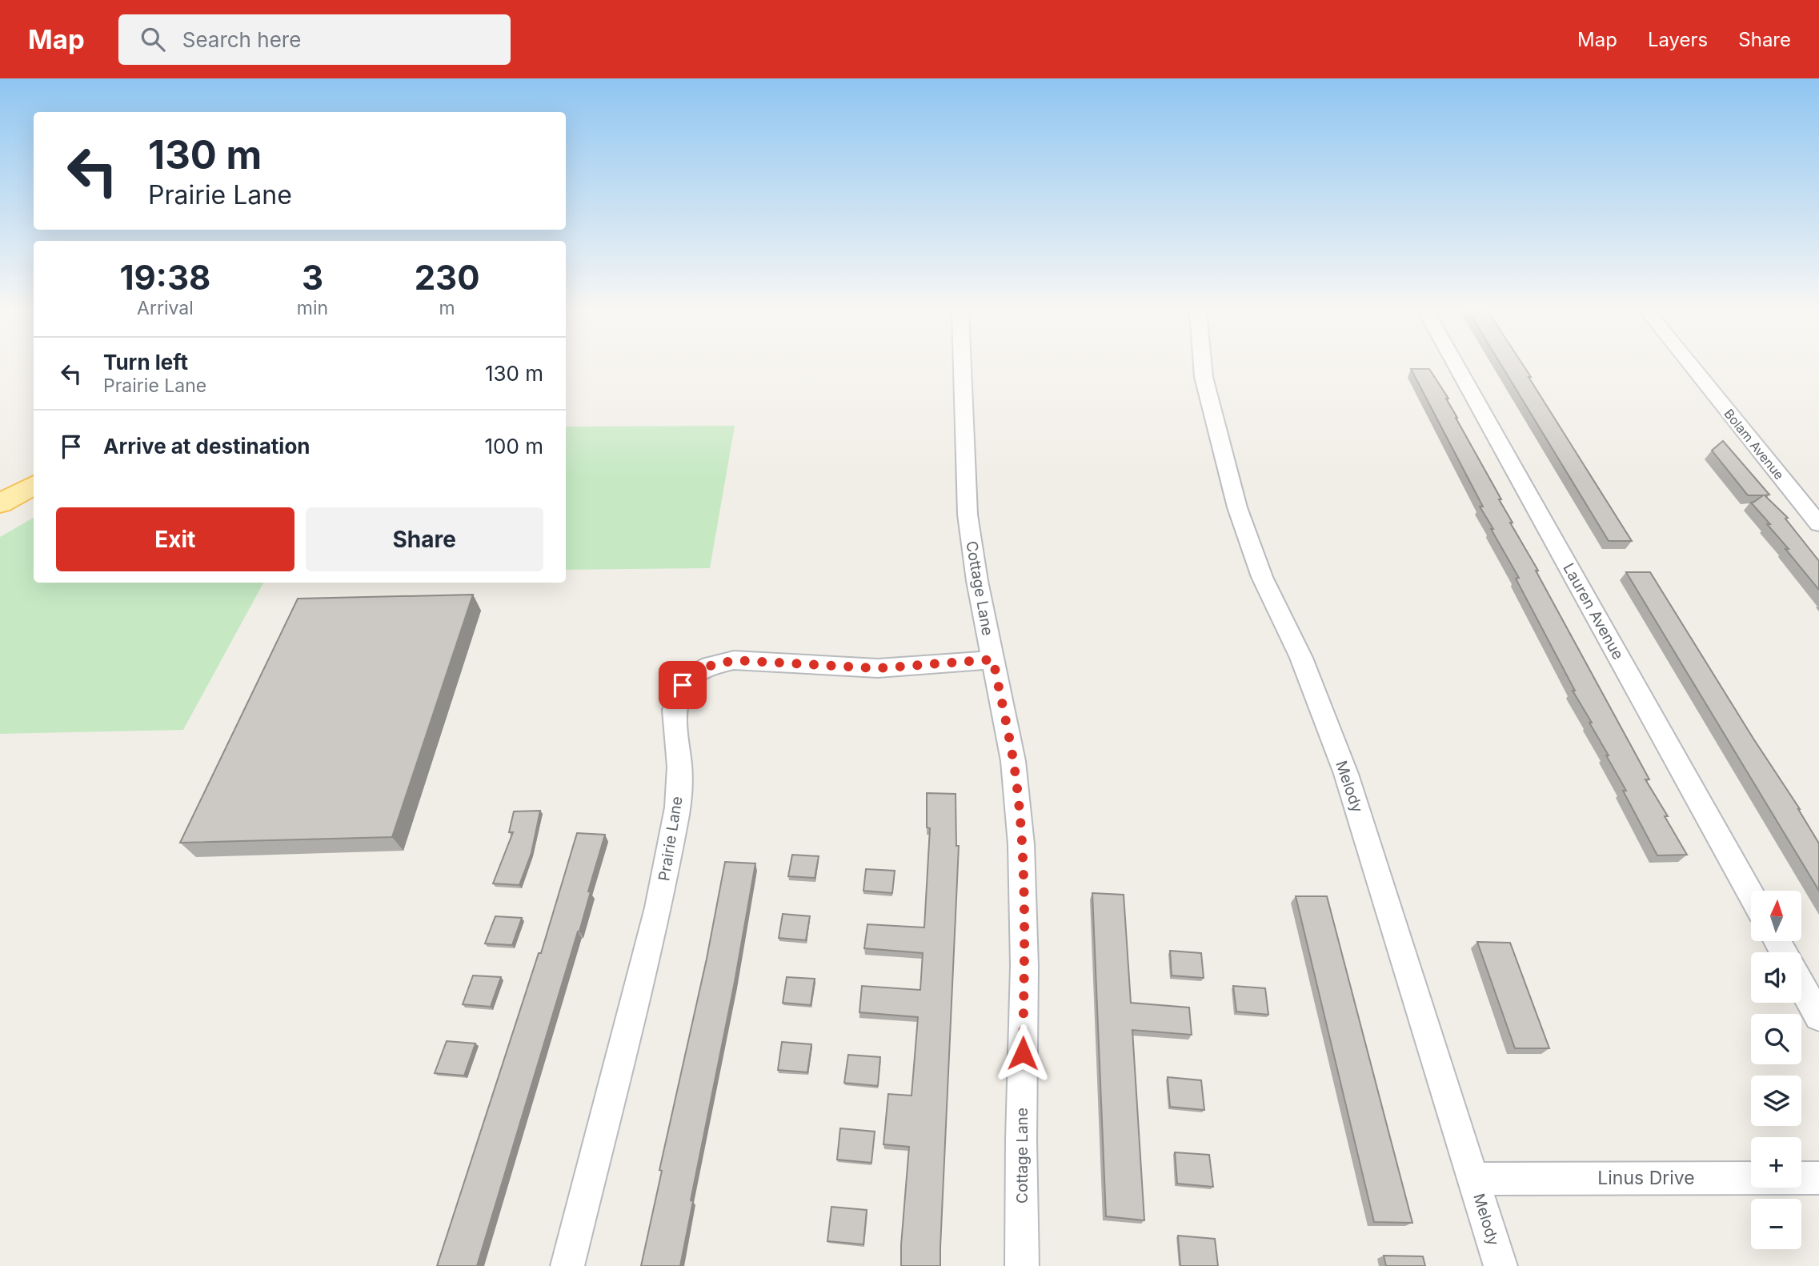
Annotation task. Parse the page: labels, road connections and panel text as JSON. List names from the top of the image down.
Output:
{
  "streets": {
    "street": [
      "Bolam Avenue",
      "Cottage Lane",
      "Lauren Avenue",
      "Melody",
      "Prairie Lane",
      "Linus Drive"
    ]
  },
  "crossings": [
    ["Cottage Lane", "Prairie Lane"],
    ["Melody", "Linus Drive"]
  ],
  "north": "top",
  "page": {
    "header": "Map",
    "search": "Search here",
    "nav": ["Map", "Layers", "Share"],
    "turn": ["130 m", "Prairie Lane"],
    "eta": [
      "19:38",
      "Arrival",
      "3",
      "min",
      "230",
      "m"
    ],
    "list": [
      {
        "name": "Turn left",
        "note": "Prairie Lane",
        "value": "130 m"
      },
      {
        "name": "Arrive at destination",
        "value": "100 m"
      }
    ],
    "buttons": ["Exit", "Share"],
    "map_buttons": ["+", "−"]
  }
}
